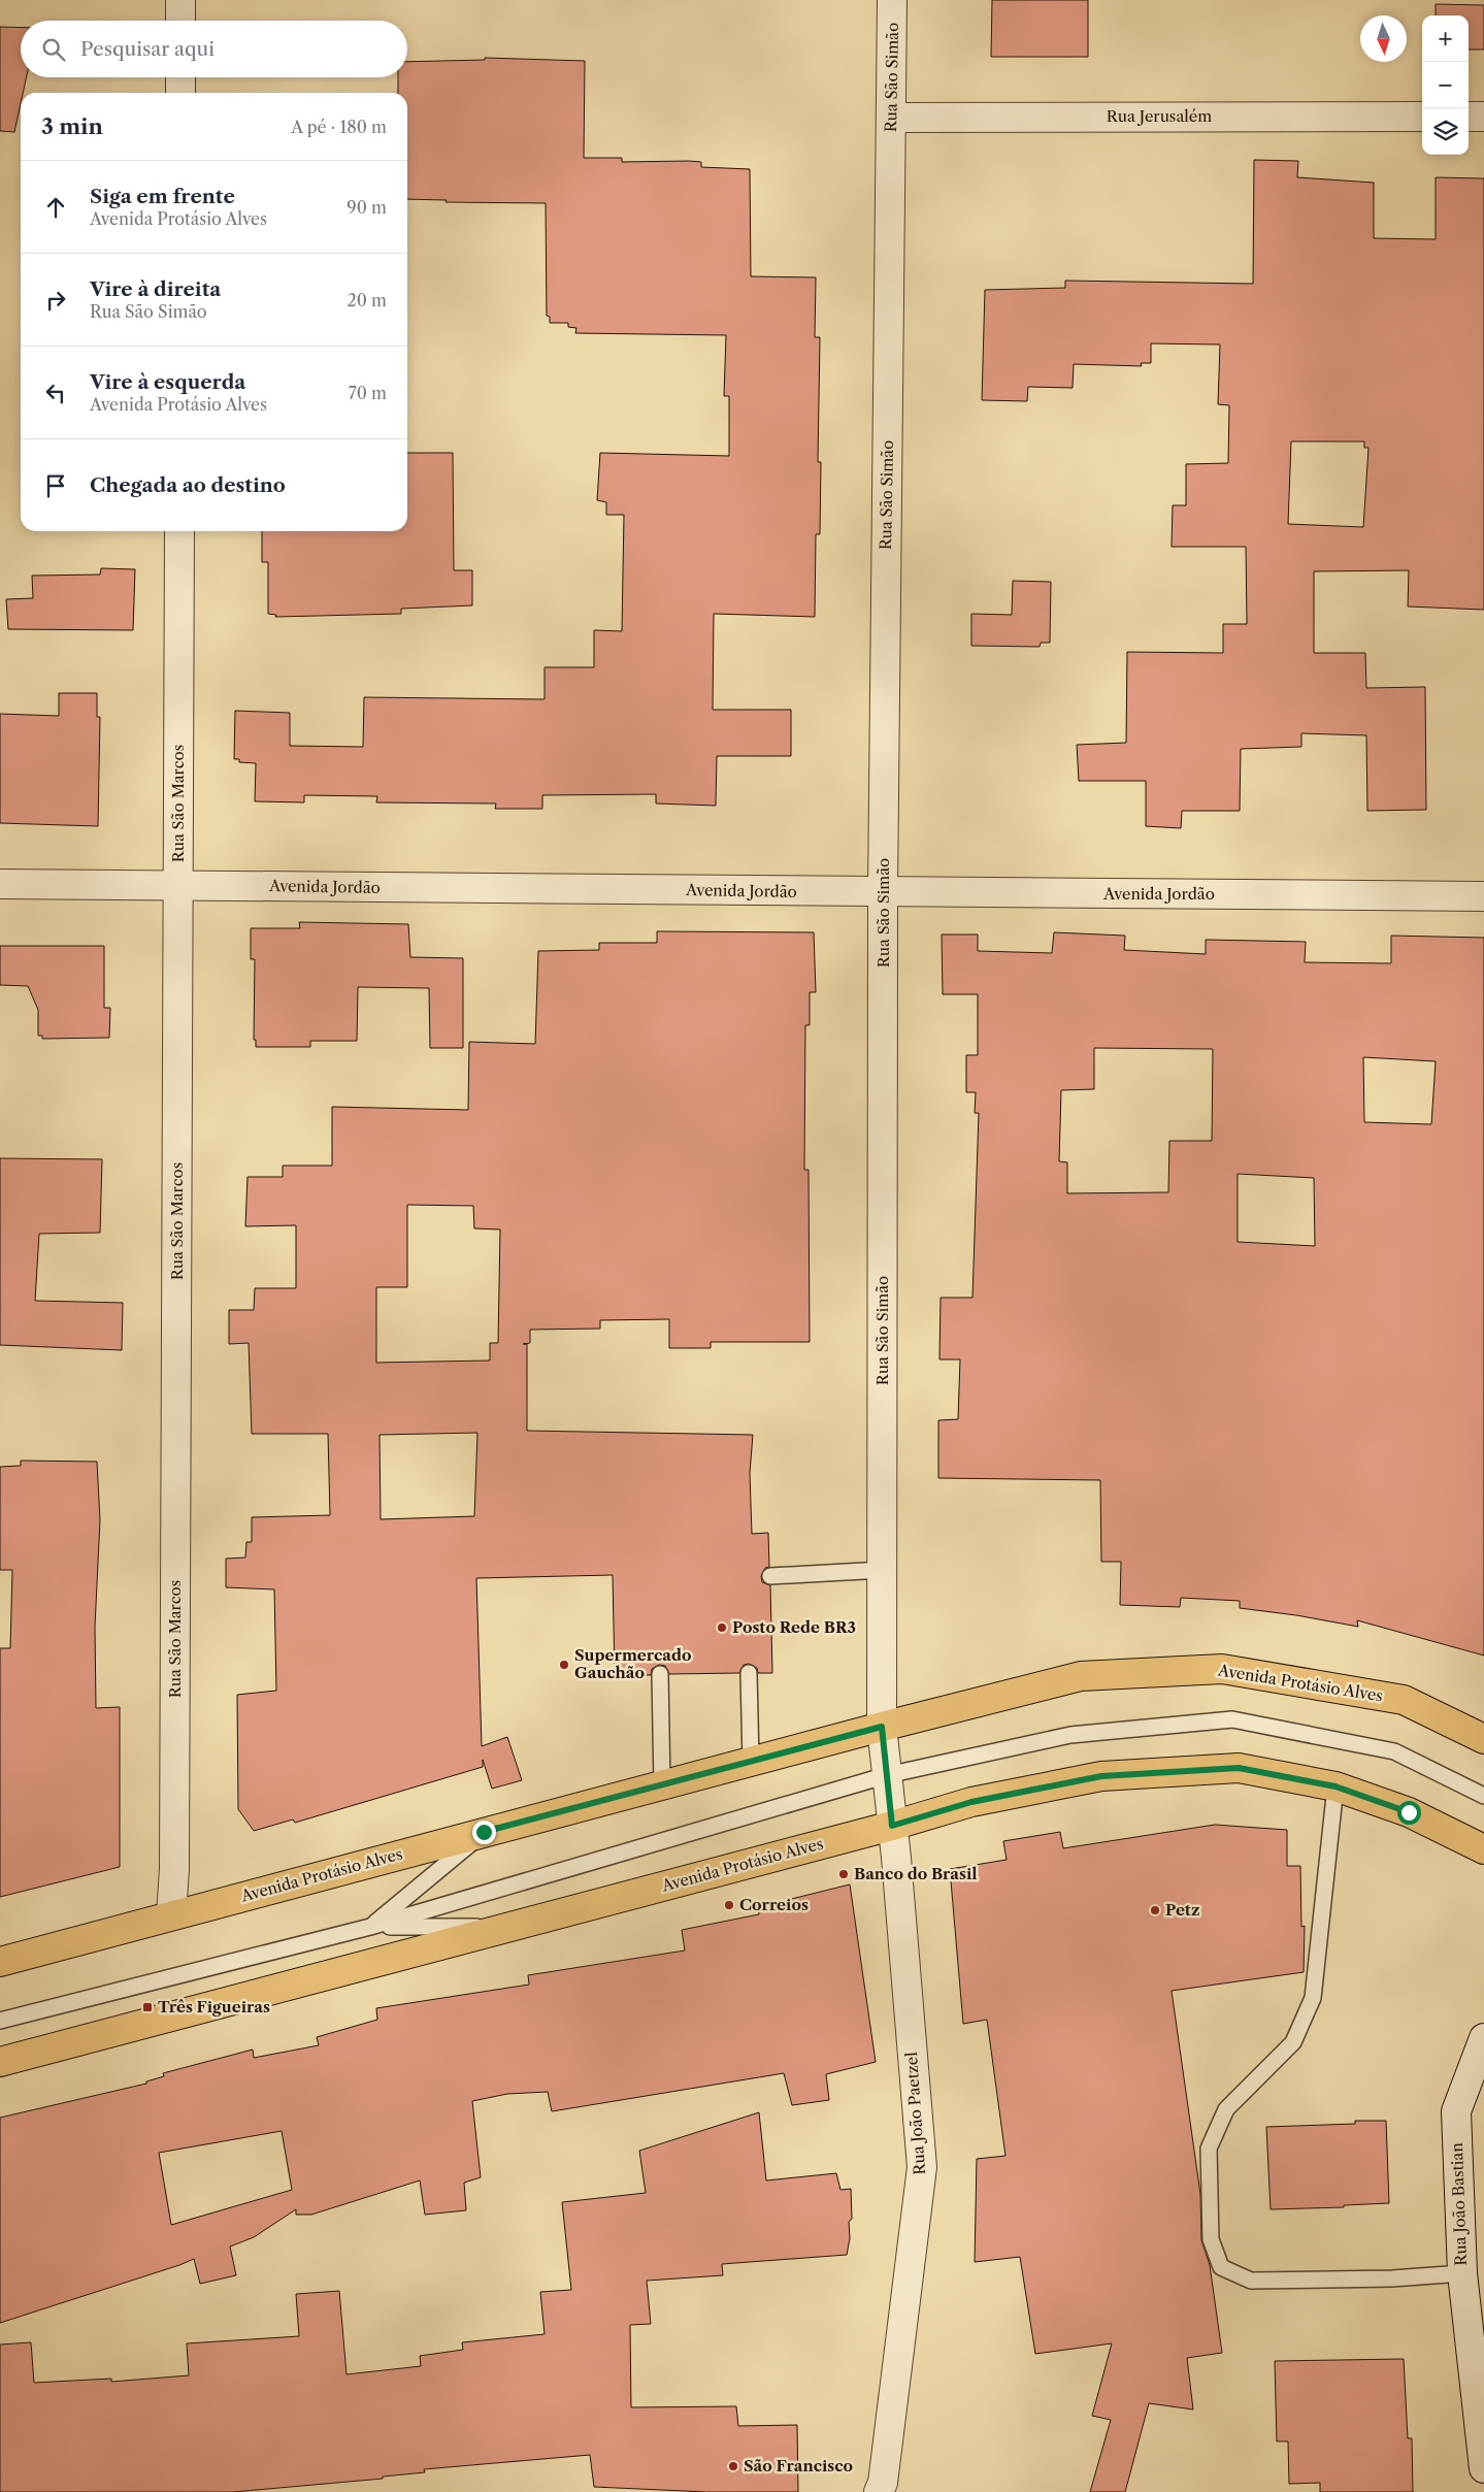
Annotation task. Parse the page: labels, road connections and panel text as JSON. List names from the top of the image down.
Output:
{
  "streets": {
    "main road": ["Avenida Protásio Alves"],
    "street": [
      "Rua São Simão",
      "Rua Jerusalém",
      "Rua São Marcos",
      "Avenida Jordão",
      "Rua João Paetzel",
      "Rua João Bastian"
    ]
  },
  "crossings": [
    ["Rua São Simão", "Rua Jerusalém"],
    ["Rua São Simão", "Avenida Jordão"],
    ["Rua São Simão", "Avenida Protásio Alves"],
    ["Rua São Simão", "Rua João Paetzel"],
    ["Rua São Marcos", "Avenida Jordão"],
    ["Rua São Marcos", "Avenida Protásio Alves"],
    ["Avenida Protásio Alves", "Rua João Paetzel"]
  ],
  "places": {
    "other": [
      "Posto Rede BR3",
      "Supermercado Gauchão",
      "Banco do Brasil",
      "Correios",
      "Petz",
      "São Francisco"
    ],
    "transit": ["Três Figueiras"]
  },
  "north": "bottom",
  "page": {
    "map_buttons": ["+", "−"],
    "search": "Pesquisar aqui",
    "heading": ["3 min", "A pé · 180 m"],
    "list": [
      ["Siga em frente", "Avenida Protásio Alves", "90 m"],
      ["Vire à direita", "Rua São Simão", "20 m"],
      ["Vire à esquerda", "Avenida Protásio Alves", "70 m"],
      "Chegada ao destino"
    ]
  }
}
